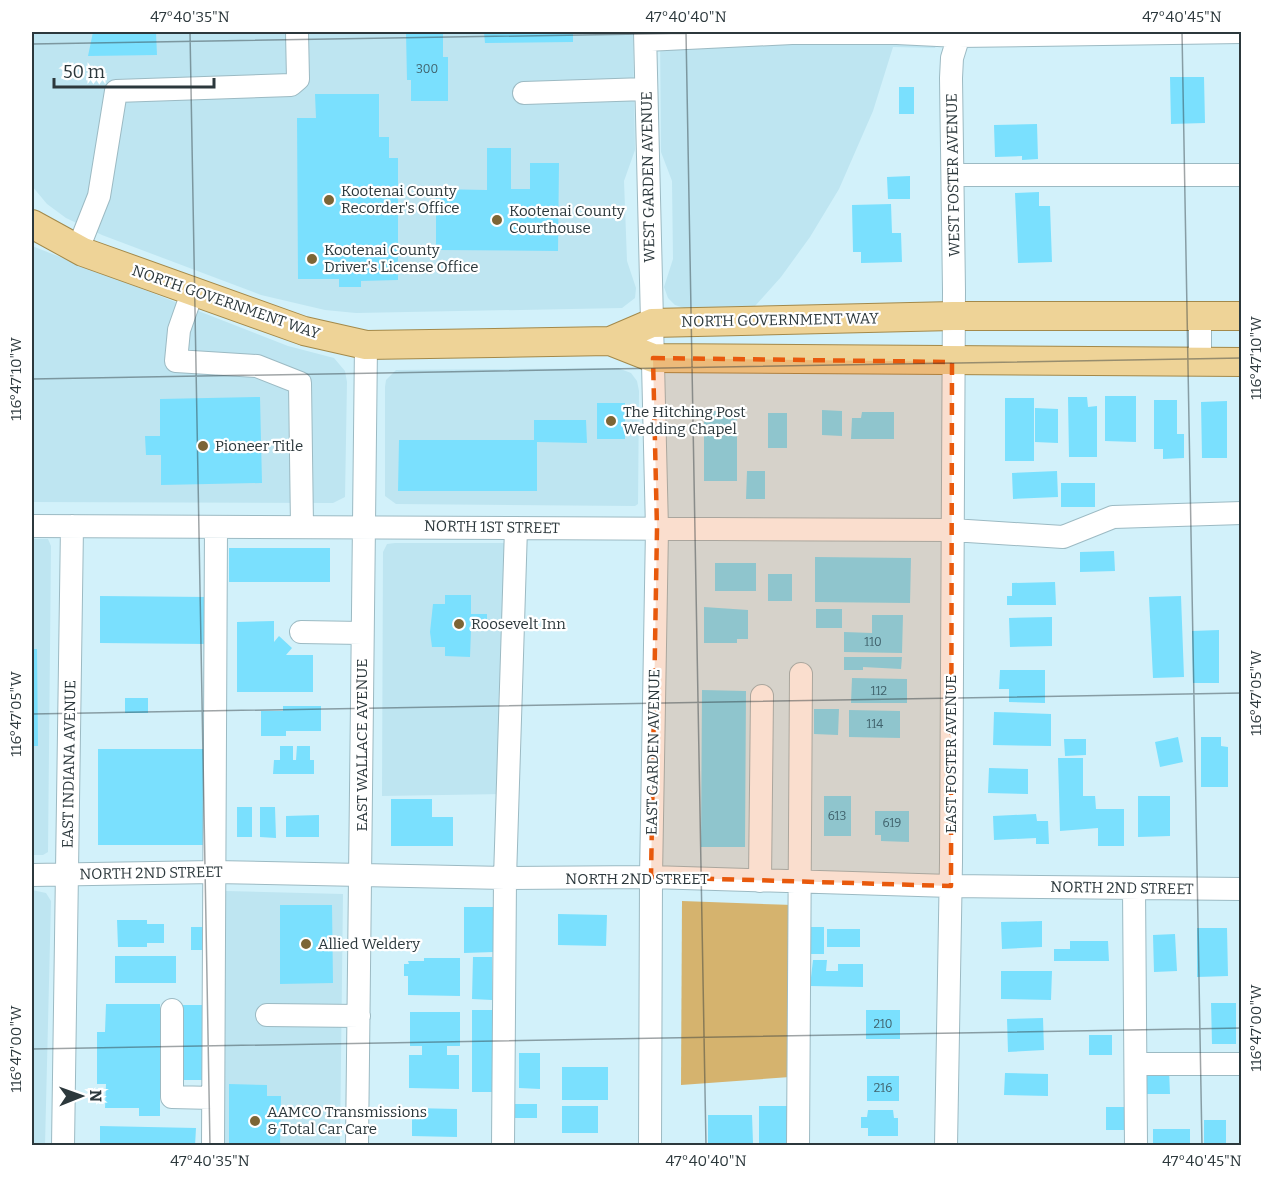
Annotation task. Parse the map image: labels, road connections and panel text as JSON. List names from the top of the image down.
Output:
{
  "streets": {
    "main road": ["NORTH GOVERNMENT WAY"],
    "street": [
      "WEST FOSTER AVENUE",
      "WEST GARDEN AVENUE",
      "NORTH 1ST STREET",
      "EAST WALLACE AVENUE",
      "EAST GARDEN AVENUE",
      "EAST FOSTER AVENUE",
      "EAST INDIANA AVENUE",
      "NORTH 2ND STREET"
    ]
  },
  "crossings": [
    ["WEST FOSTER AVENUE", "NORTH GOVERNMENT WAY"],
    ["WEST GARDEN AVENUE", "NORTH GOVERNMENT WAY"],
    ["WEST GARDEN AVENUE", "EAST GARDEN AVENUE"],
    ["NORTH GOVERNMENT WAY", "EAST WALLACE AVENUE"],
    ["NORTH GOVERNMENT WAY", "EAST GARDEN AVENUE"],
    ["NORTH GOVERNMENT WAY", "EAST FOSTER AVENUE"],
    ["NORTH 1ST STREET", "EAST WALLACE AVENUE"],
    ["NORTH 1ST STREET", "EAST GARDEN AVENUE"],
    ["NORTH 1ST STREET", "EAST FOSTER AVENUE"],
    ["NORTH 1ST STREET", "EAST INDIANA AVENUE"],
    ["EAST WALLACE AVENUE", "NORTH 2ND STREET"],
    ["EAST GARDEN AVENUE", "NORTH 2ND STREET"],
    ["EAST FOSTER AVENUE", "NORTH 2ND STREET"],
    ["EAST INDIANA AVENUE", "NORTH 2ND STREET"]
  ],
  "places": [
    "Kootenai County Recorder's Office",
    "Kootenai County Courthouse",
    "Kootenai County Driver's License Office",
    "The Hitching Post Wedding Chapel",
    "Pioneer Title",
    "Roosevelt Inn",
    "Allied Weldery",
    "AAMCO Transmissions & Total Car Care"
  ],
  "house_numbers": [
    "300",
    "110",
    "112",
    "114",
    "613",
    "619",
    "210",
    "216"
  ],
  "scale_bar": "50 m",
  "north": "right",
  "coordinates": [
    "47°40'35\"N",
    "47°40'40\"N",
    "47°40'45\"N",
    "116°47'10\"W",
    "116°47'05\"W",
    "116°47'00\"W"
  ]
}
